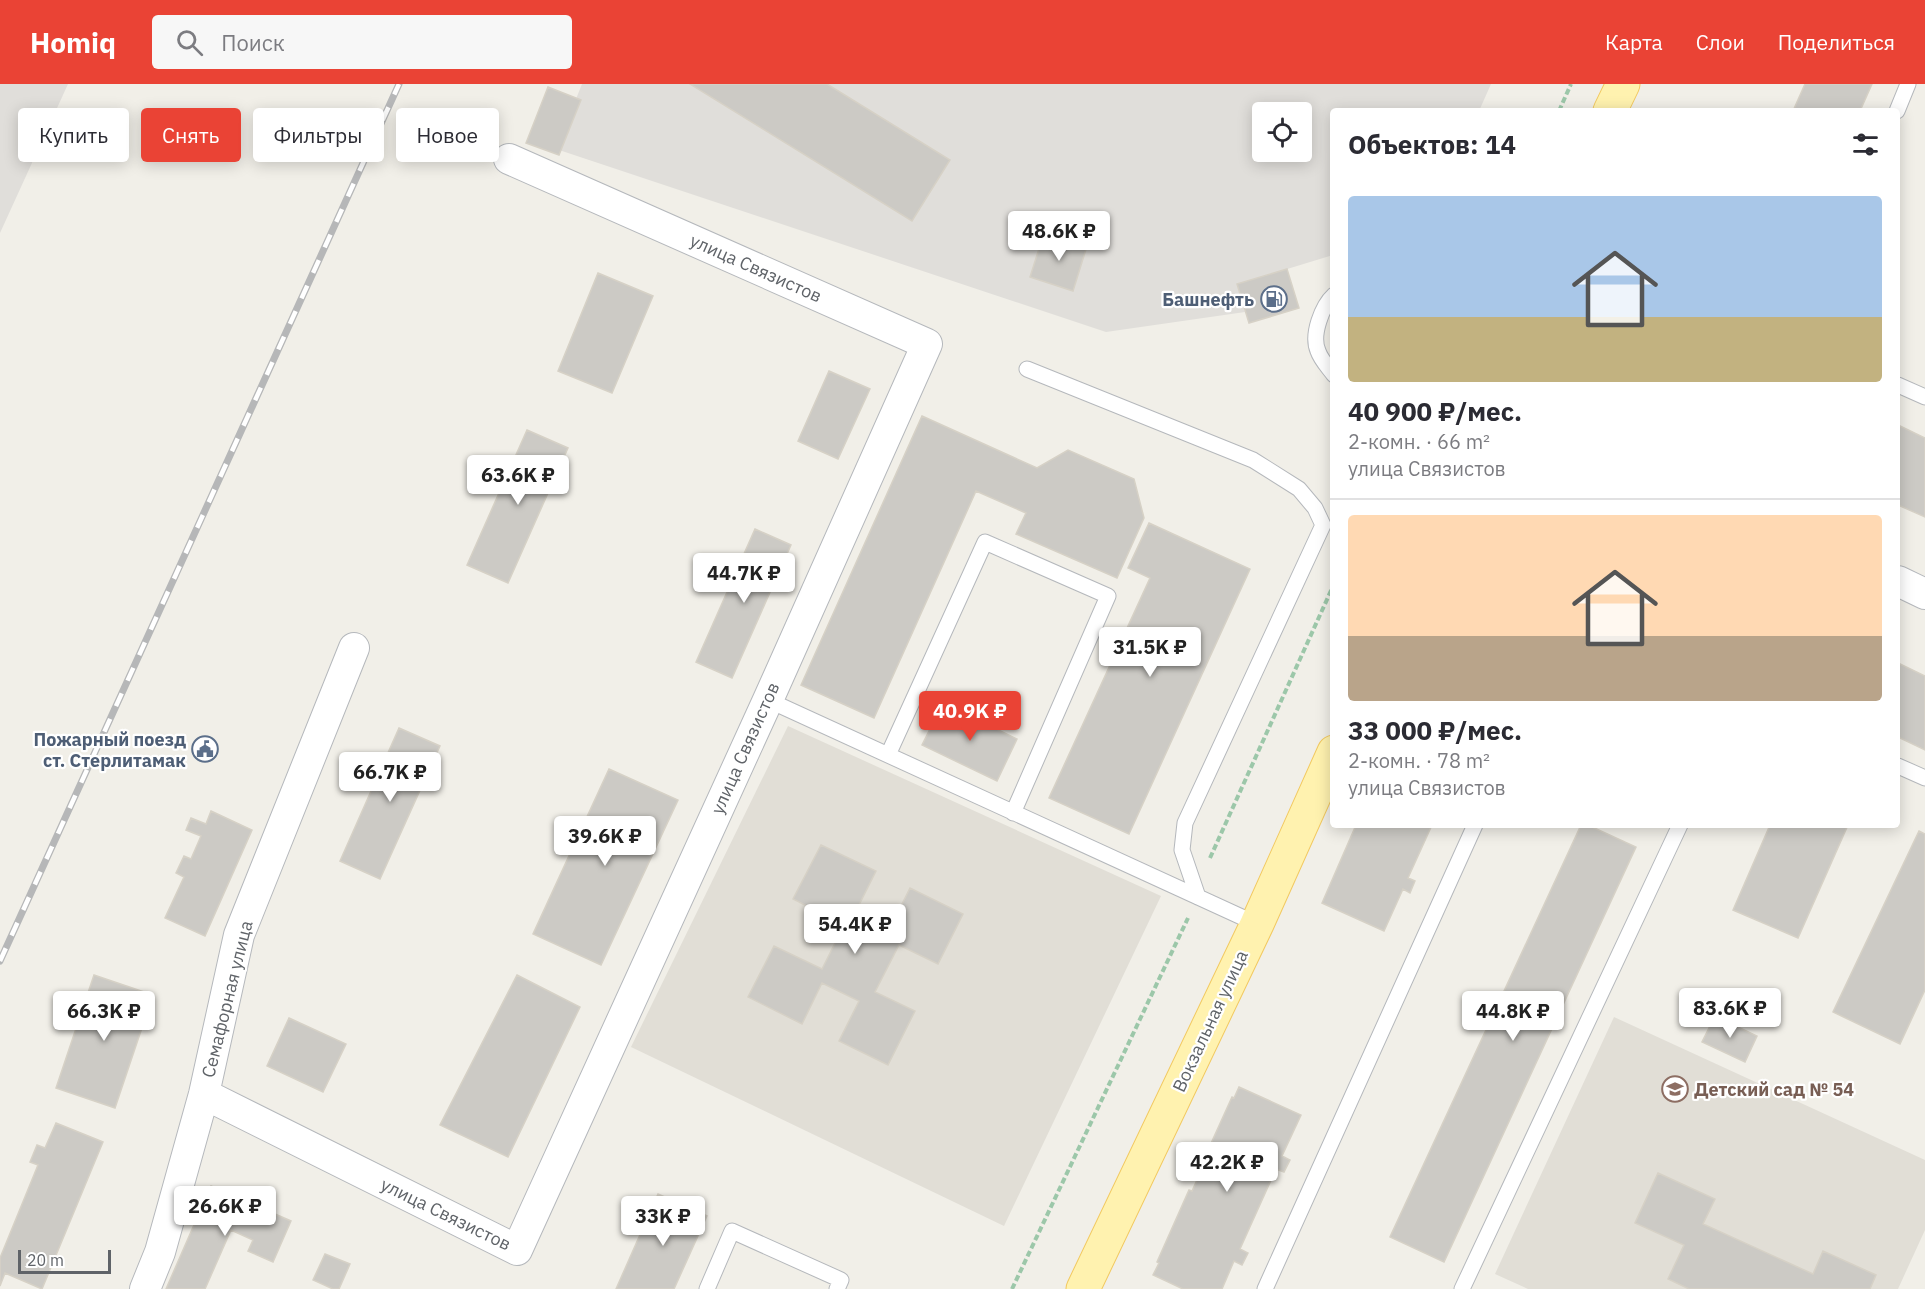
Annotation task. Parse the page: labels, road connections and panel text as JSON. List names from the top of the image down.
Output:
{
  "streets": {
    "main road": ["Вокзальная улица"],
    "street": ["улица Связистов", "Семафорная улица"]
  },
  "crossings": [
    ["улица Связистов", "Семафорная улица"]
  ],
  "places": {
    "fuel station": ["Башнефть"],
    "public building": ["Пожарный поезд ст. Стерлитамак"],
    "school or university": ["Детский сад № 54"]
  },
  "scale_bar": "20 m",
  "page": {
    "header": "Homiq",
    "search": "Поиск",
    "nav": ["Карта", "Слои", "Поделиться"],
    "chip": [
      "Купить",
      "Снять",
      "Фильтры",
      "Новое"
    ],
    "heading": "Объектов: 14",
    "list": [
      {
        "name": "40 900 ₽/мес.",
        "note": "2-комн. · 66 m² · улица Связистов"
      },
      {
        "name": "33 000 ₽/мес.",
        "note": "2-комн. · 78 m² · улица Связистов"
      }
    ],
    "price": [
      "48.6K ₽",
      "63.6K ₽",
      "44.7K ₽",
      "31.5K ₽",
      "40.9K ₽",
      "66.7K ₽",
      "39.6K ₽",
      "54.4K ₽",
      "83.6K ₽",
      "66.3K ₽",
      "44.8K ₽",
      "42.2K ₽",
      "26.6K ₽",
      "33K ₽"
    ],
    "scale": "20 m"
  }
}
